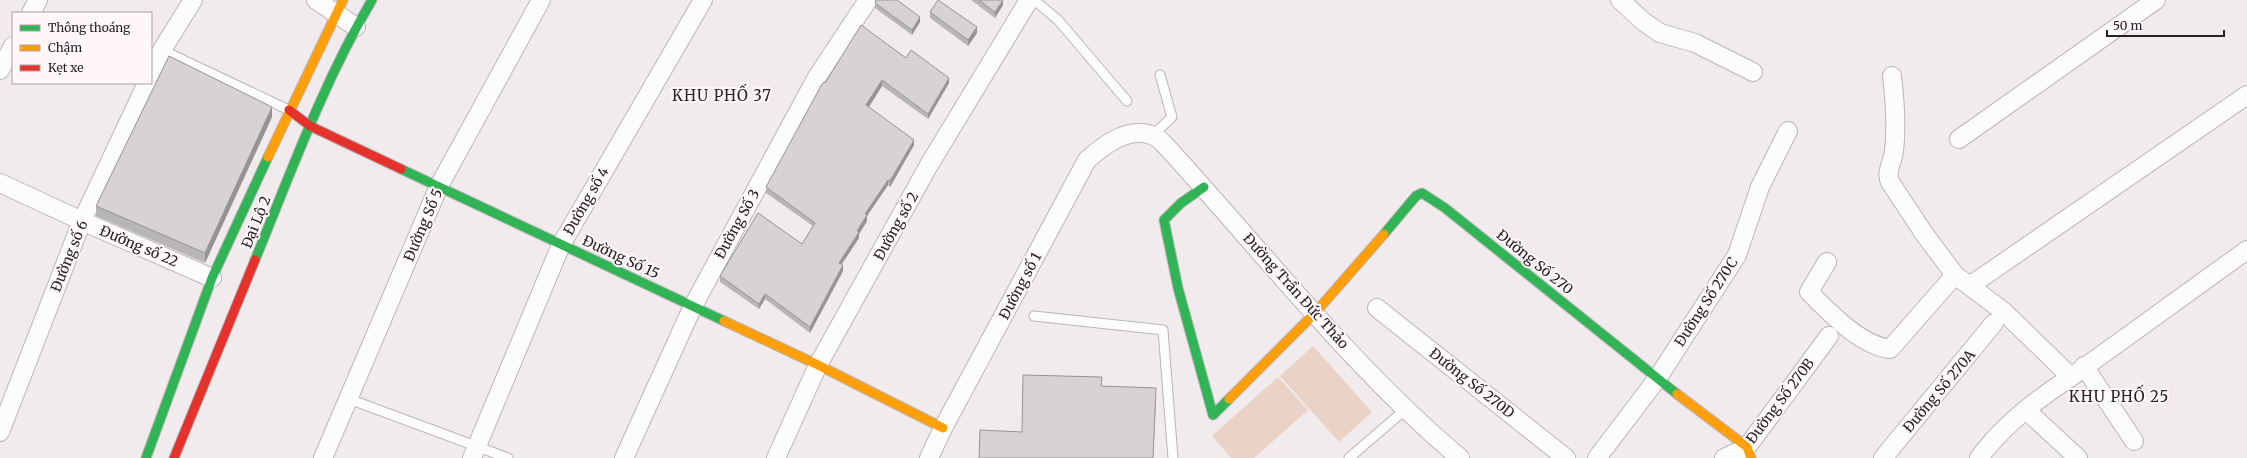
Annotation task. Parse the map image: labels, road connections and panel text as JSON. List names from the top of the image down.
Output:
{
  "streets": {
    "street": [
      "Đường số 4",
      "Đại Lộ 2",
      "Đường Số 3",
      "Đường Số 5",
      "Đường số 2",
      "Đường số 22",
      "Đường số 6",
      "Đường Số 15",
      "Đường Số 270",
      "Đường số 1",
      "Đường Trần Đức Thảo",
      "Đường Số 270C",
      "Đường Số 270D",
      "Đường Số 270A",
      "Đường Số 270B"
    ]
  },
  "crossings": [
    ["Đường số 4", "Đường Số 15"],
    ["Đại Lộ 2", "Đường số 22"],
    ["Đại Lộ 2", "Đường Số 15"],
    ["Đường Số 3", "Đường Số 15"],
    ["Đường Số 5", "Đường Số 15"],
    ["Đường số 2", "Đường Số 15"],
    ["Đường số 22", "Đường số 6"],
    ["Đường Số 15", "Đường số 1"],
    ["Đường Số 270", "Đường Trần Đức Thảo"],
    ["Đường Số 270", "Đường Số 270C"],
    ["Đường Số 270", "Đường Số 270B"],
    ["Đường số 1", "Đường Trần Đức Thảo"]
  ],
  "districts": ["KHU PHỐ 37", "KHU PHỐ 25"],
  "legend": ["Thông thoáng", "Chậm", "Kẹt xe"],
  "scale_bar": "50 m"
}
